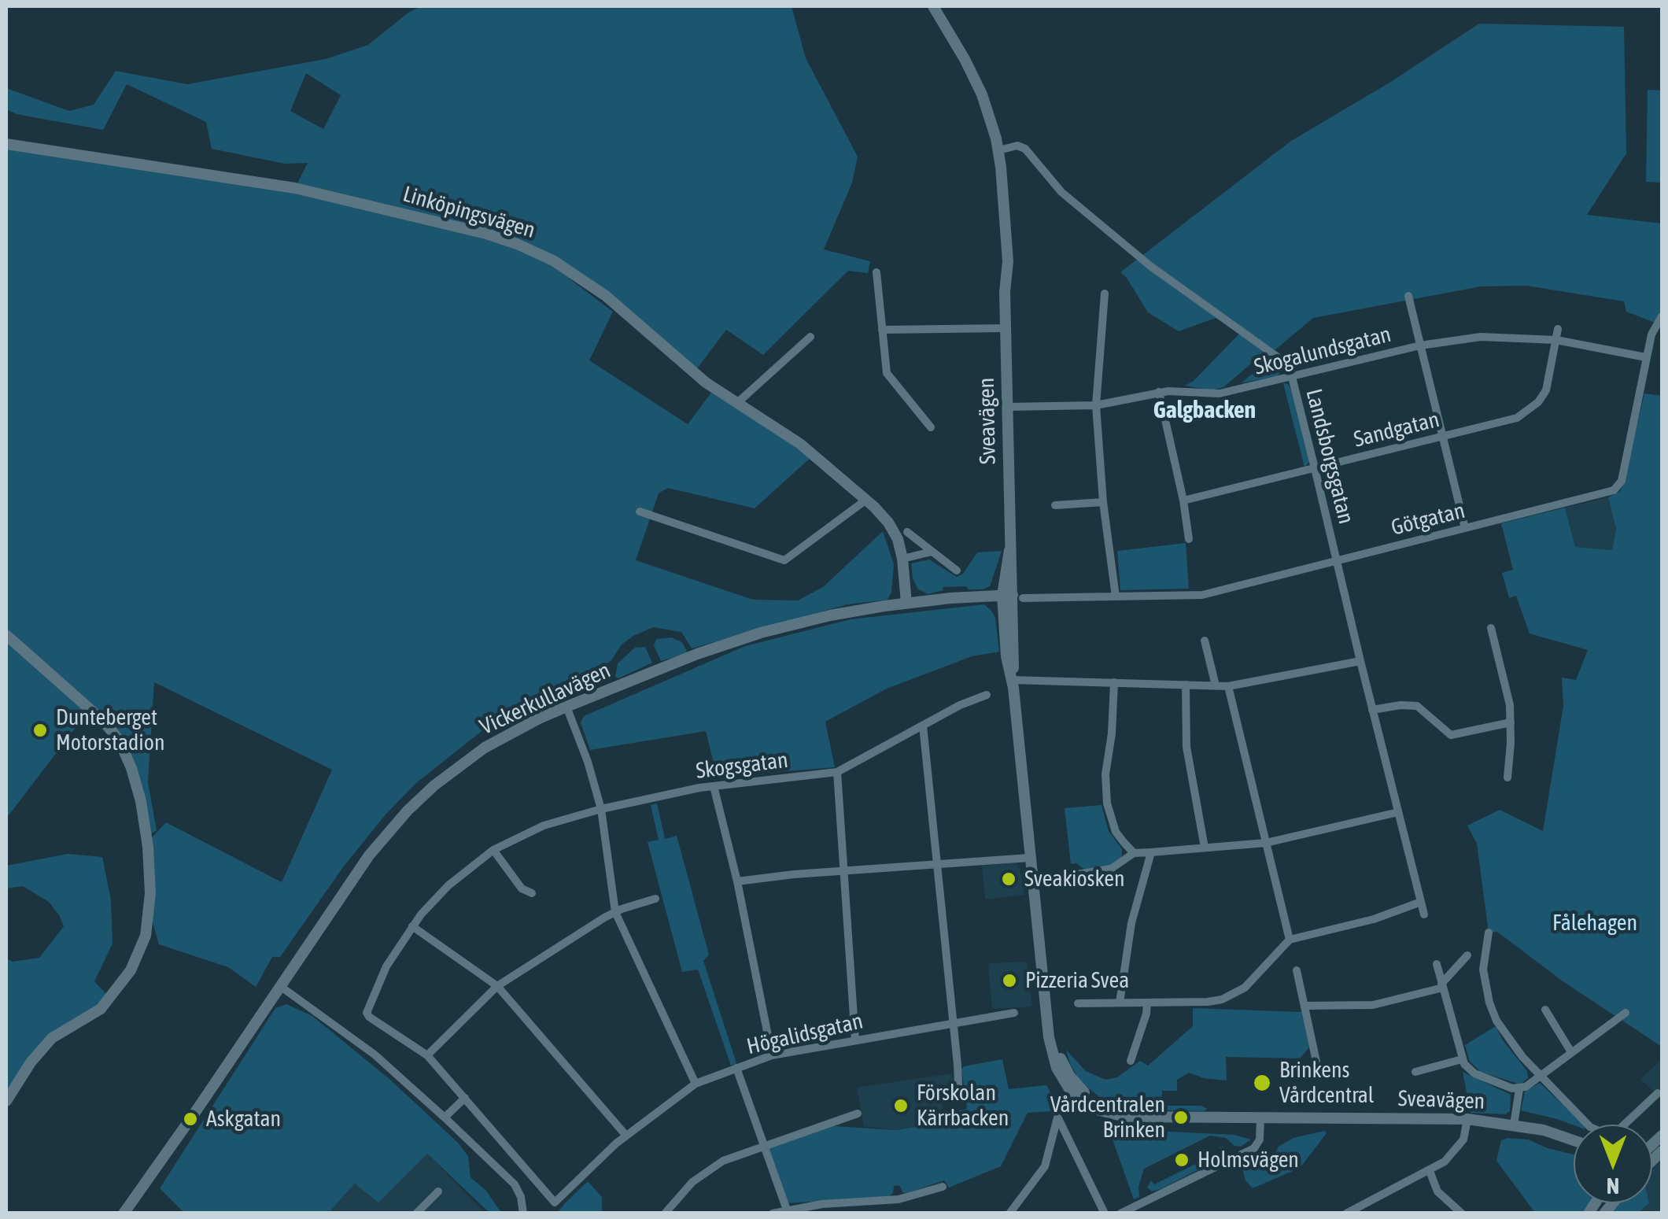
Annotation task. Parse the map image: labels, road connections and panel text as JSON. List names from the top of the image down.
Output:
{
  "streets": {
    "main road": ["Linköpingsvägen", "Sveavägen", "Vickerkullavägen"],
    "street": [
      "Skogalundsgatan",
      "Sandgatan",
      "Landsborgsgatan",
      "Götgatan",
      "Skogsgatan",
      "Högalidsgatan"
    ]
  },
  "crossings": [
    ["Linköpingsvägen", "Vickerkullavägen"],
    ["Skogalundsgatan", "Sveavägen"],
    ["Skogalundsgatan", "Sandgatan"],
    ["Skogalundsgatan", "Landsborgsgatan"],
    ["Skogalundsgatan", "Götgatan"],
    ["Sveavägen", "Landsborgsgatan"],
    ["Sveavägen", "Götgatan"],
    ["Sveavägen", "Vickerkullavägen"],
    ["Sandgatan", "Landsborgsgatan"],
    ["Landsborgsgatan", "Götgatan"],
    ["Götgatan", "Vickerkullavägen"]
  ],
  "districts": ["Galgbacken"],
  "parks": ["Fålehagen"],
  "places": [
    "Dunteberget Motorstadion",
    "Sveakiosken",
    "Pizzeria Svea",
    "Brinkens Vårdcentral",
    "Förskolan Kärrbacken",
    "Vårdcentralen Brinken",
    "Askgatan",
    "Holmsvägen"
  ],
  "north": "bottom"
}
